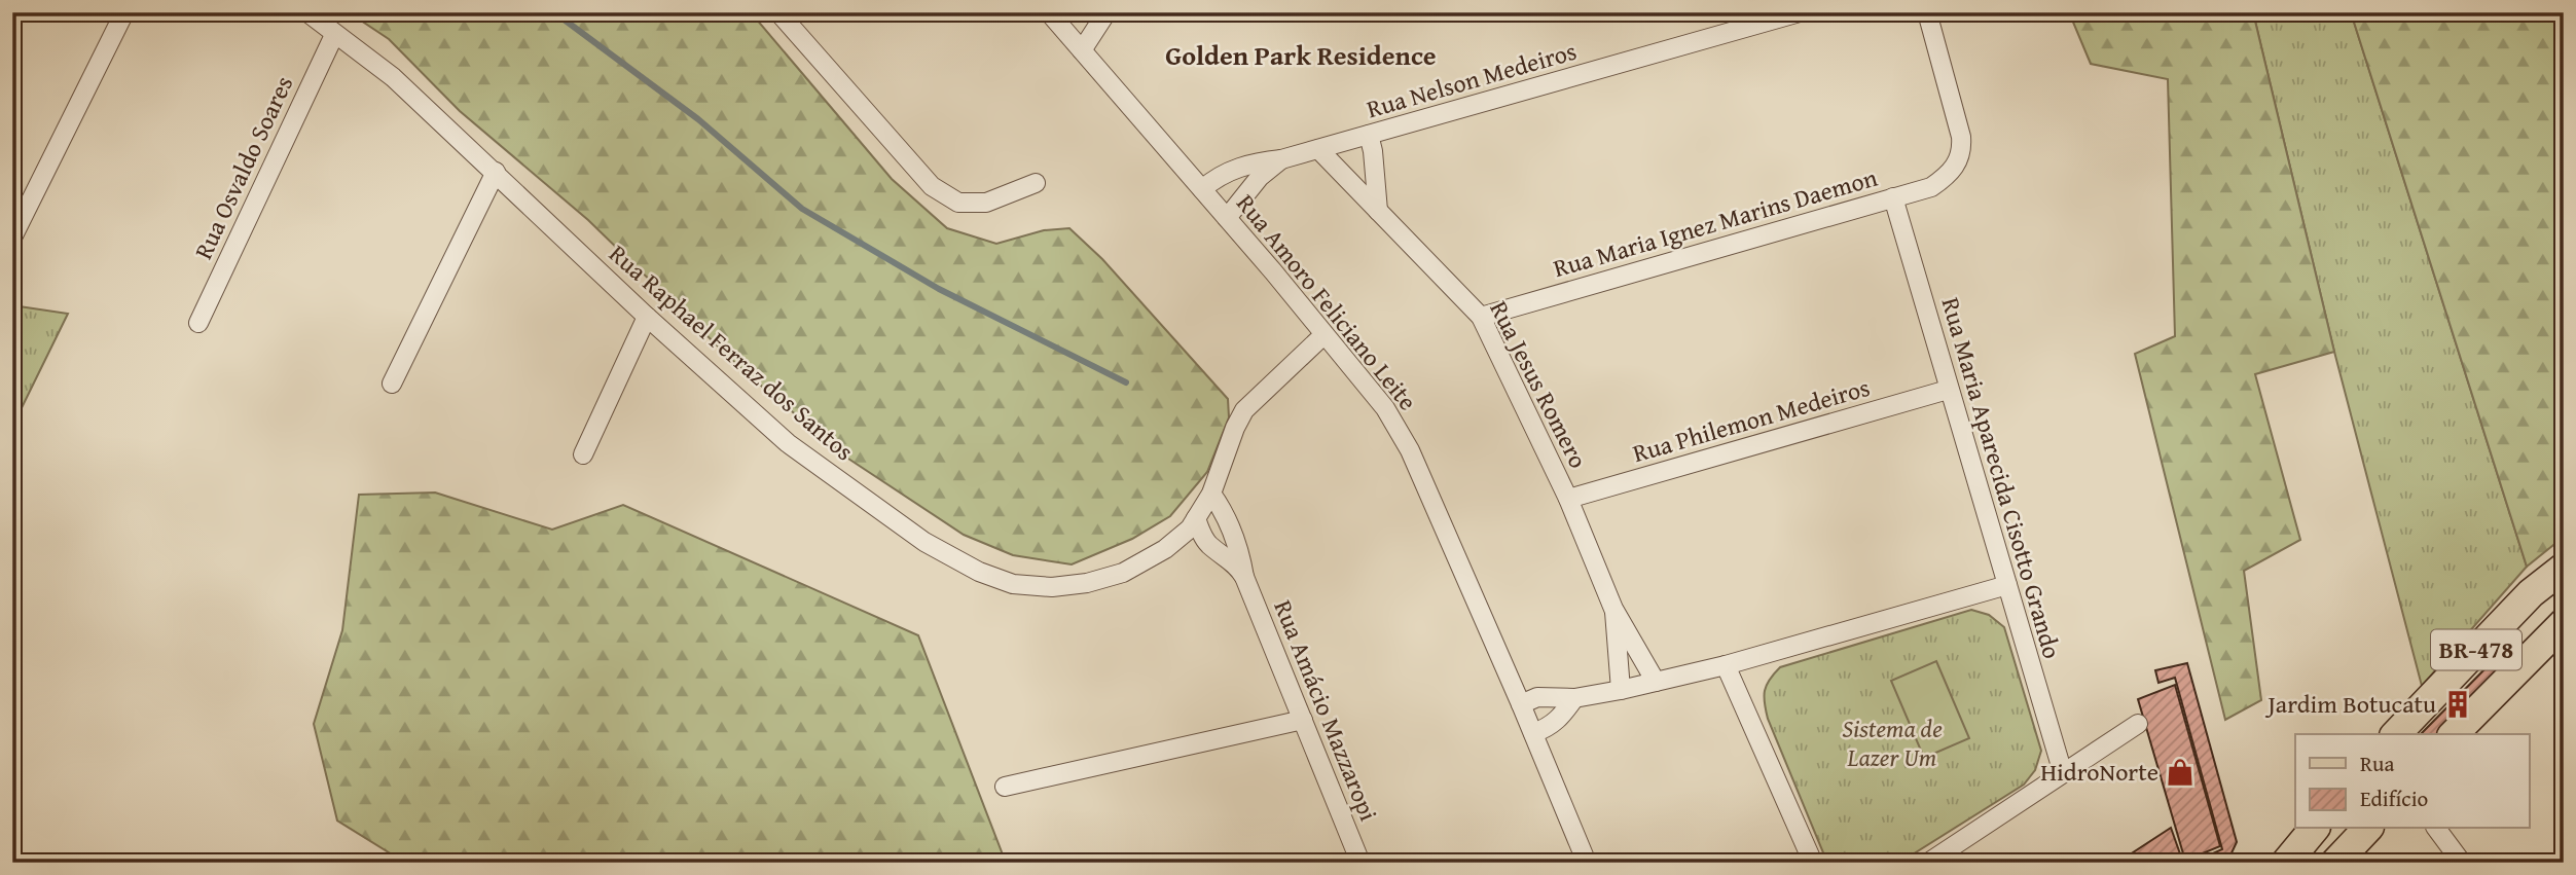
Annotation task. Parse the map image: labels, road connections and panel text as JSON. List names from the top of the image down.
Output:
{
  "streets": {
    "main road": ["BR-478"],
    "street": [
      "Rua Nelson Medeiros",
      "Rua Osvaldo Soares",
      "Rua Maria Ignez Marins Daemon",
      "Rua Amoro Feliciano Leite",
      "Rua Raphael Ferraz dos Santos",
      "Rua Jesus Romero",
      "Rua Philemon Medeiros",
      "Rua Maria Aparecida Cisotto Grando",
      "Rua Amácio Mazzaropi"
    ]
  },
  "crossings": [
    ["Rua Nelson Medeiros", "Rua Amoro Feliciano Leite"],
    ["Rua Nelson Medeiros", "Rua Jesus Romero"],
    ["Rua Osvaldo Soares", "Rua Raphael Ferraz dos Santos"],
    ["Rua Maria Ignez Marins Daemon", "Rua Jesus Romero"],
    ["Rua Maria Ignez Marins Daemon", "Rua Maria Aparecida Cisotto Grando"],
    ["Rua Amoro Feliciano Leite", "Rua Raphael Ferraz dos Santos"],
    ["Rua Raphael Ferraz dos Santos", "Rua Amácio Mazzaropi"],
    ["Rua Jesus Romero", "Rua Philemon Medeiros"],
    ["Rua Philemon Medeiros", "Rua Maria Aparecida Cisotto Grando"]
  ],
  "districts": ["Golden Park Residence"],
  "parks": ["Sistema de Lazer Um"],
  "places": {
    "building": ["Jardim Botucatu"],
    "shop": ["HidroNorte"]
  },
  "legend": ["Rua", "Edifício"]
}
